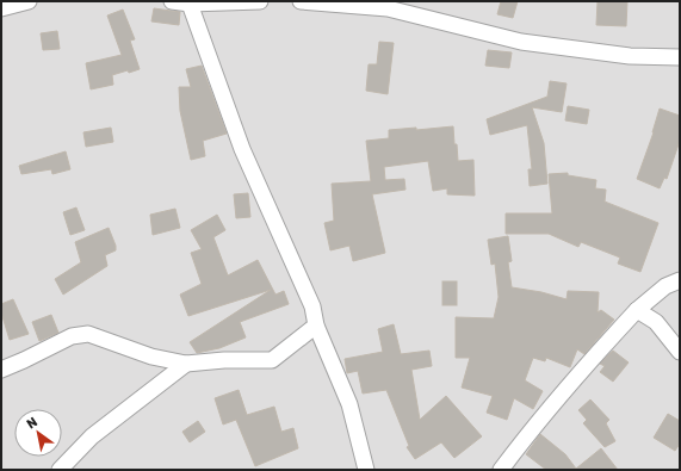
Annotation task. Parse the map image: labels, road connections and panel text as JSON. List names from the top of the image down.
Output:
{
  "north": "top left"
}
